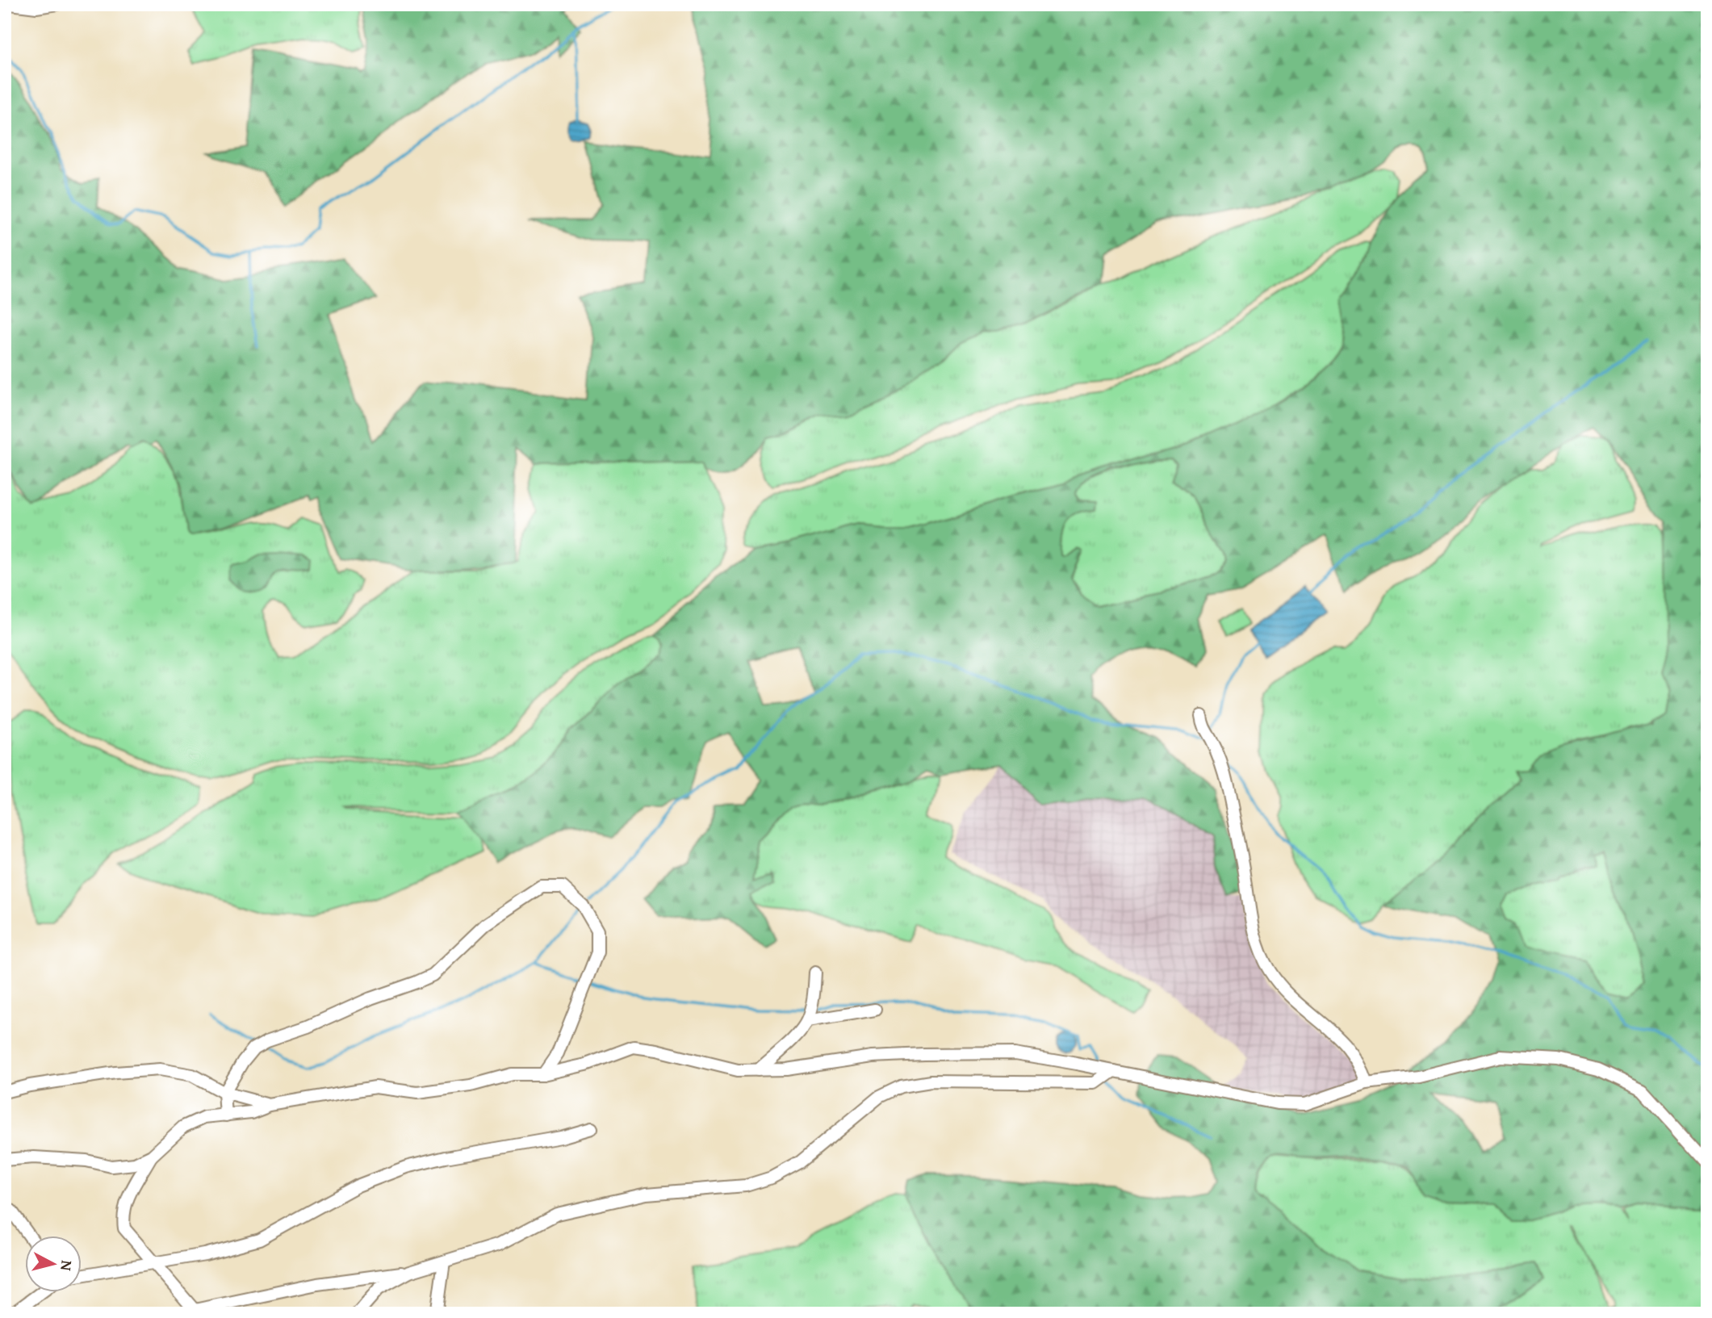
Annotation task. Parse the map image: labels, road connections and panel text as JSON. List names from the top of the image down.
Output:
{
  "north": "right"
}
